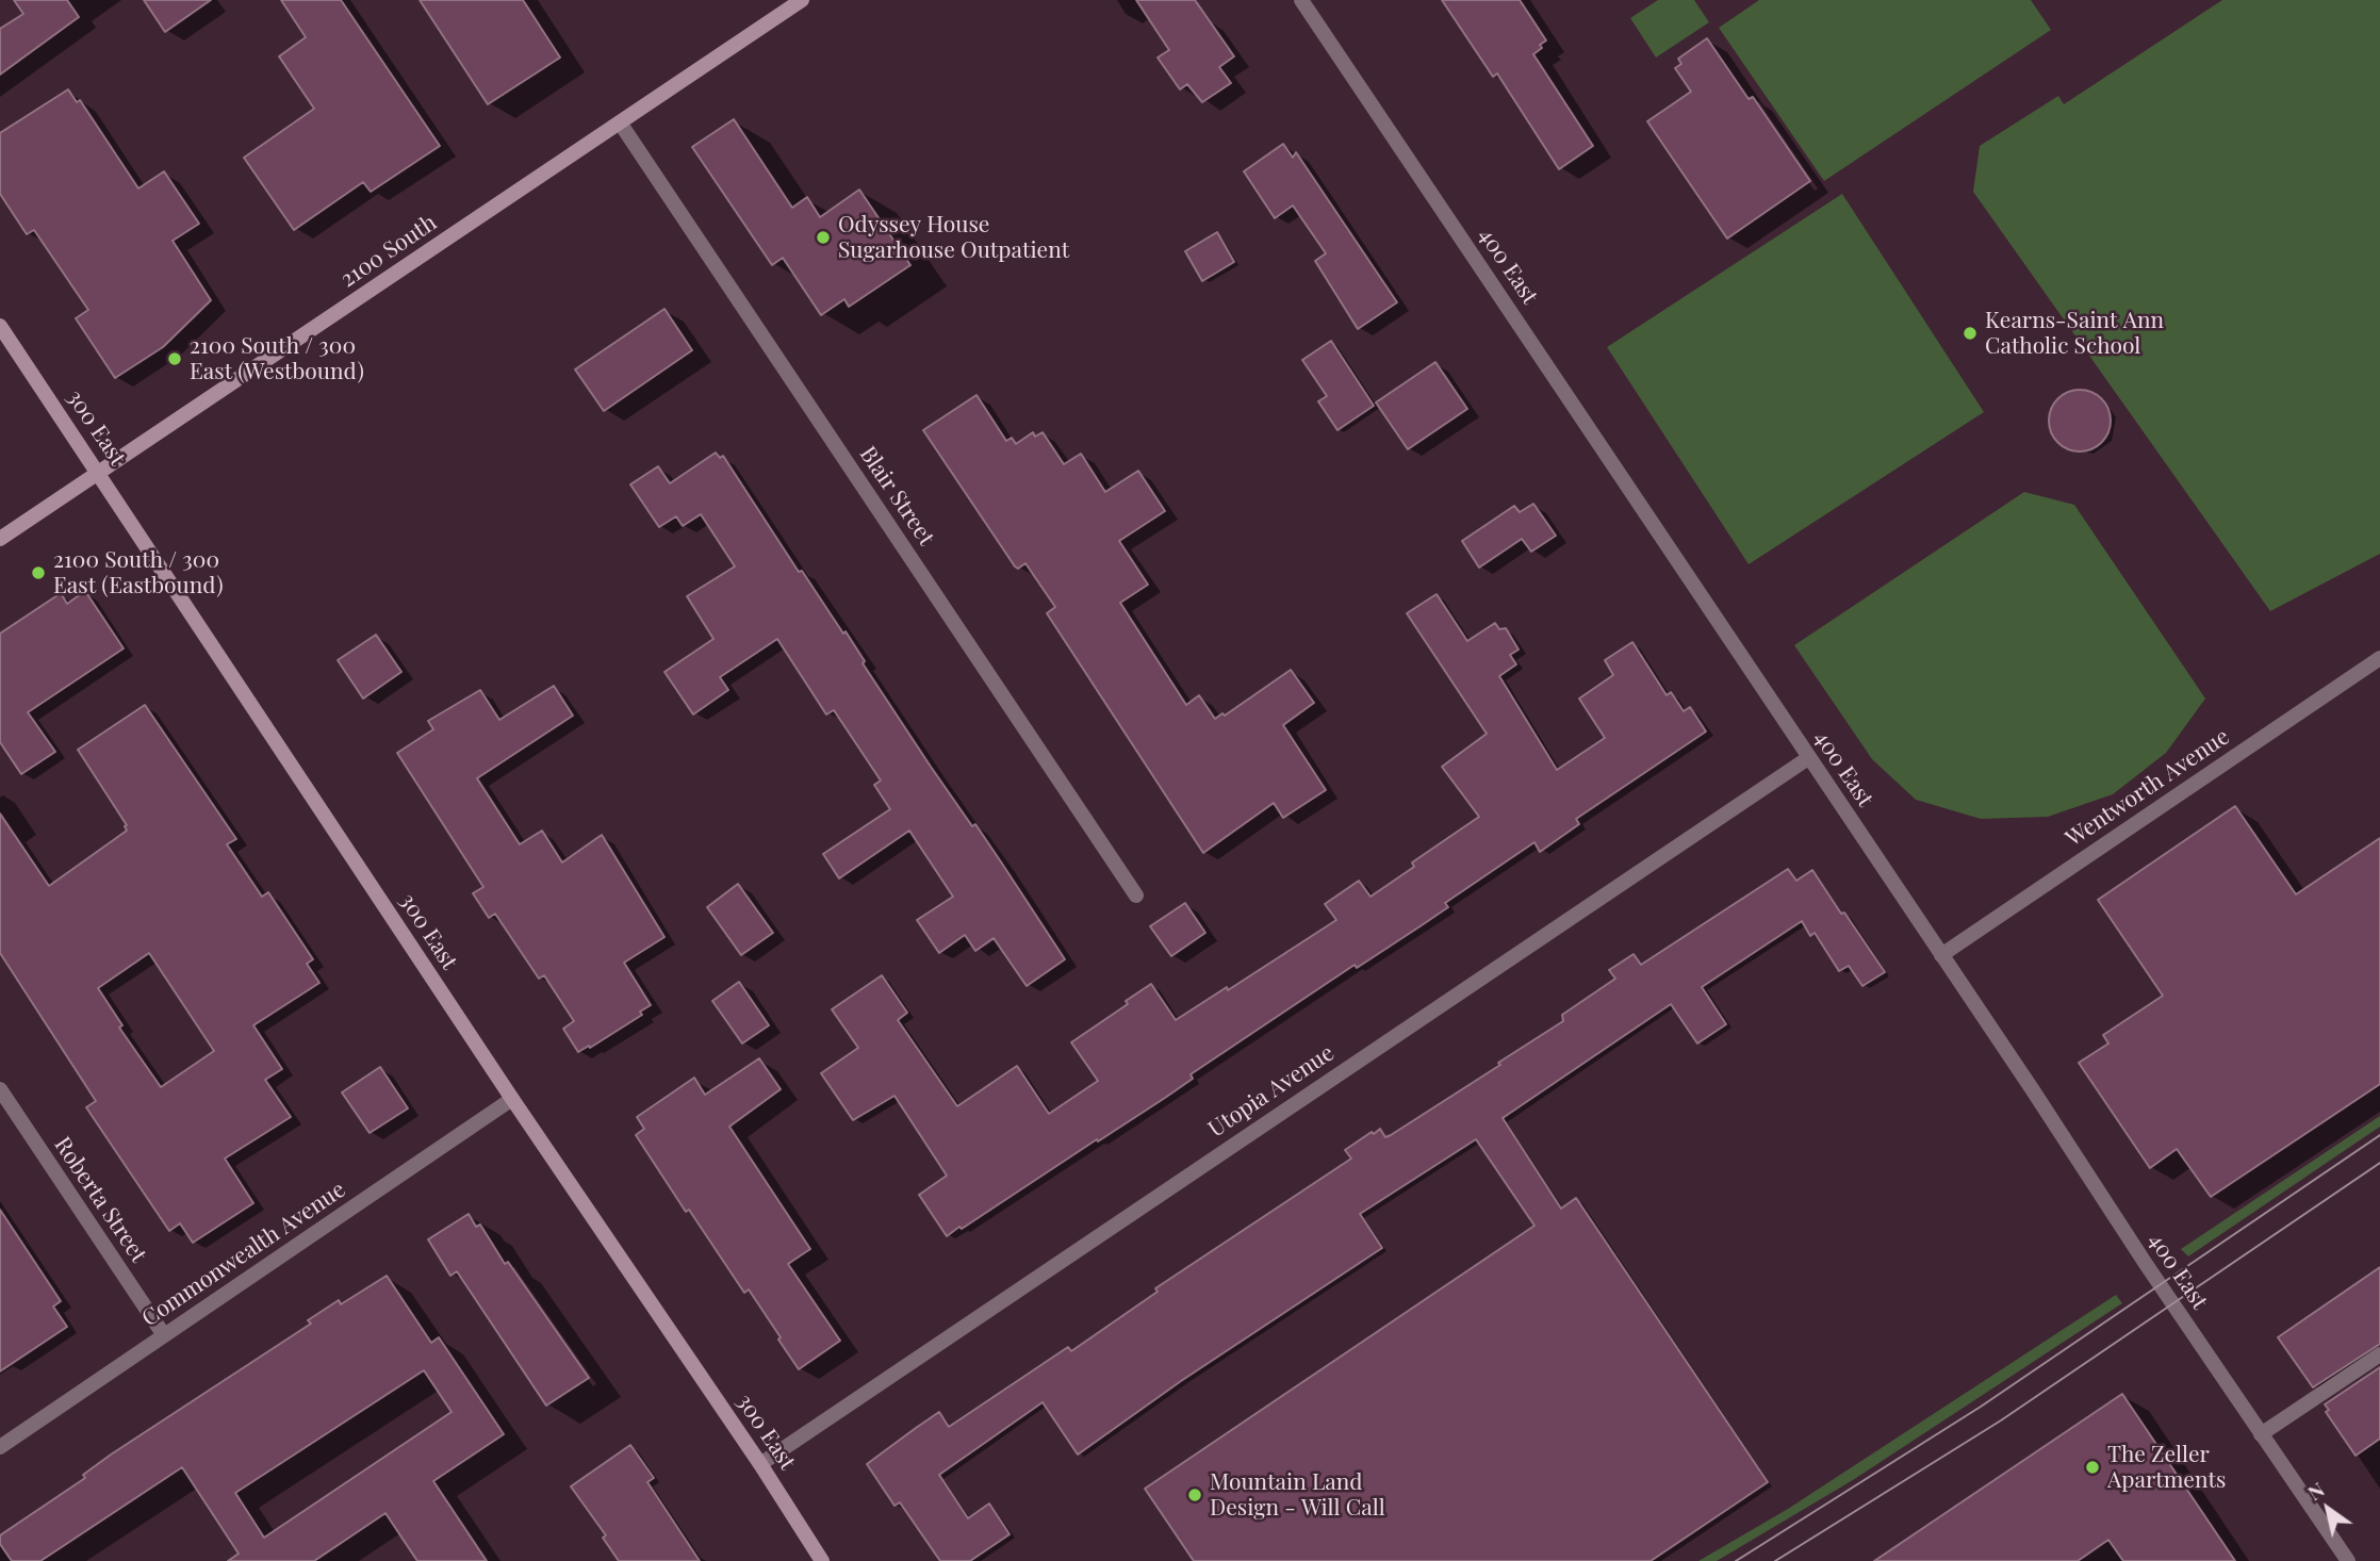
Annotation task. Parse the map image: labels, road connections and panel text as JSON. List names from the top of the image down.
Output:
{
  "streets": {
    "street": [
      "2100 South",
      "400 East",
      "300 East",
      "Blair Street",
      "Wentworth Avenue",
      "Utopia Avenue",
      "Roberta Street",
      "Commonwealth Avenue"
    ]
  },
  "crossings": [
    ["2100 South", "300 East"],
    ["2100 South", "Blair Street"],
    ["400 East", "Wentworth Avenue"],
    ["400 East", "Utopia Avenue"],
    ["300 East", "Utopia Avenue"],
    ["300 East", "Commonwealth Avenue"],
    ["Roberta Street", "Commonwealth Avenue"]
  ],
  "places": [
    "Odyssey House Sugarhouse Outpatient",
    "Kearns-Saint Ann Catholic School",
    "2100 South / 300 East (Westbound)",
    "2100 South / 300 East (Eastbound)",
    "The Zeller Apartments",
    "Mountain Land Design - Will Call"
  ],
  "north": "top left"
}
